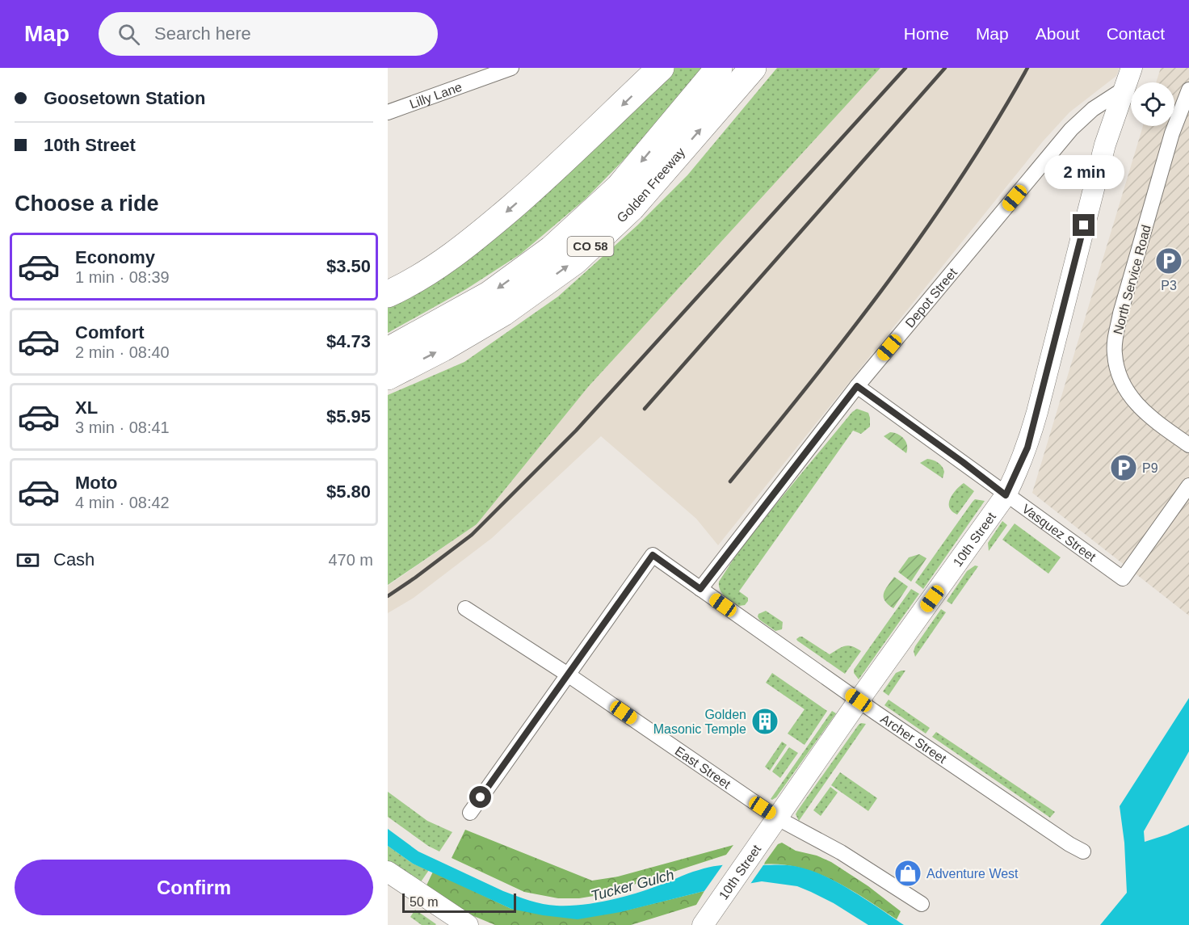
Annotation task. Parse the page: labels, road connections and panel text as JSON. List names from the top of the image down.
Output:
{
  "streets": {
    "highway": ["Golden Freeway", "CO 58"],
    "street": [
      "Lilly Lane",
      "North Service Road",
      "Depot Street",
      "Vasquez Street",
      "10th Street",
      "Archer Street",
      "East Street"
    ]
  },
  "crossings": [
    ["Depot Street", "Vasquez Street"],
    ["Depot Street", "10th Street"],
    ["Depot Street", "Archer Street"],
    ["Vasquez Street", "10th Street"],
    ["10th Street", "Archer Street"],
    ["10th Street", "East Street"],
    ["Archer Street", "East Street"]
  ],
  "water": ["Tucker Gulch"],
  "places": {
    "parking": ["P3", "P9"],
    "building": ["Golden Masonic Temple"],
    "shop": ["Adventure West"]
  },
  "scale_bar": "50 m",
  "page": {
    "header": "Map",
    "search": "Search here",
    "nav": [
      "Home",
      "Map",
      "About",
      "Contact"
    ],
    "banner": ["Goosetown Station", "10th Street"],
    "bubble": "2 min",
    "heading": "Choose a ride",
    "list": [
      {
        "name": "Economy",
        "note": "1 min · 08:39",
        "value": "$3.50"
      },
      {
        "name": "Comfort",
        "note": "2 min · 08:40",
        "value": "$4.73"
      },
      {
        "name": "XL",
        "note": "3 min · 08:41",
        "value": "$5.95"
      },
      {
        "name": "Moto",
        "note": "4 min · 08:42",
        "value": "$5.80"
      }
    ],
    "pay": ["Cash", "470 m"],
    "buttons": "Confirm",
    "scale": "50 m"
  }
}
